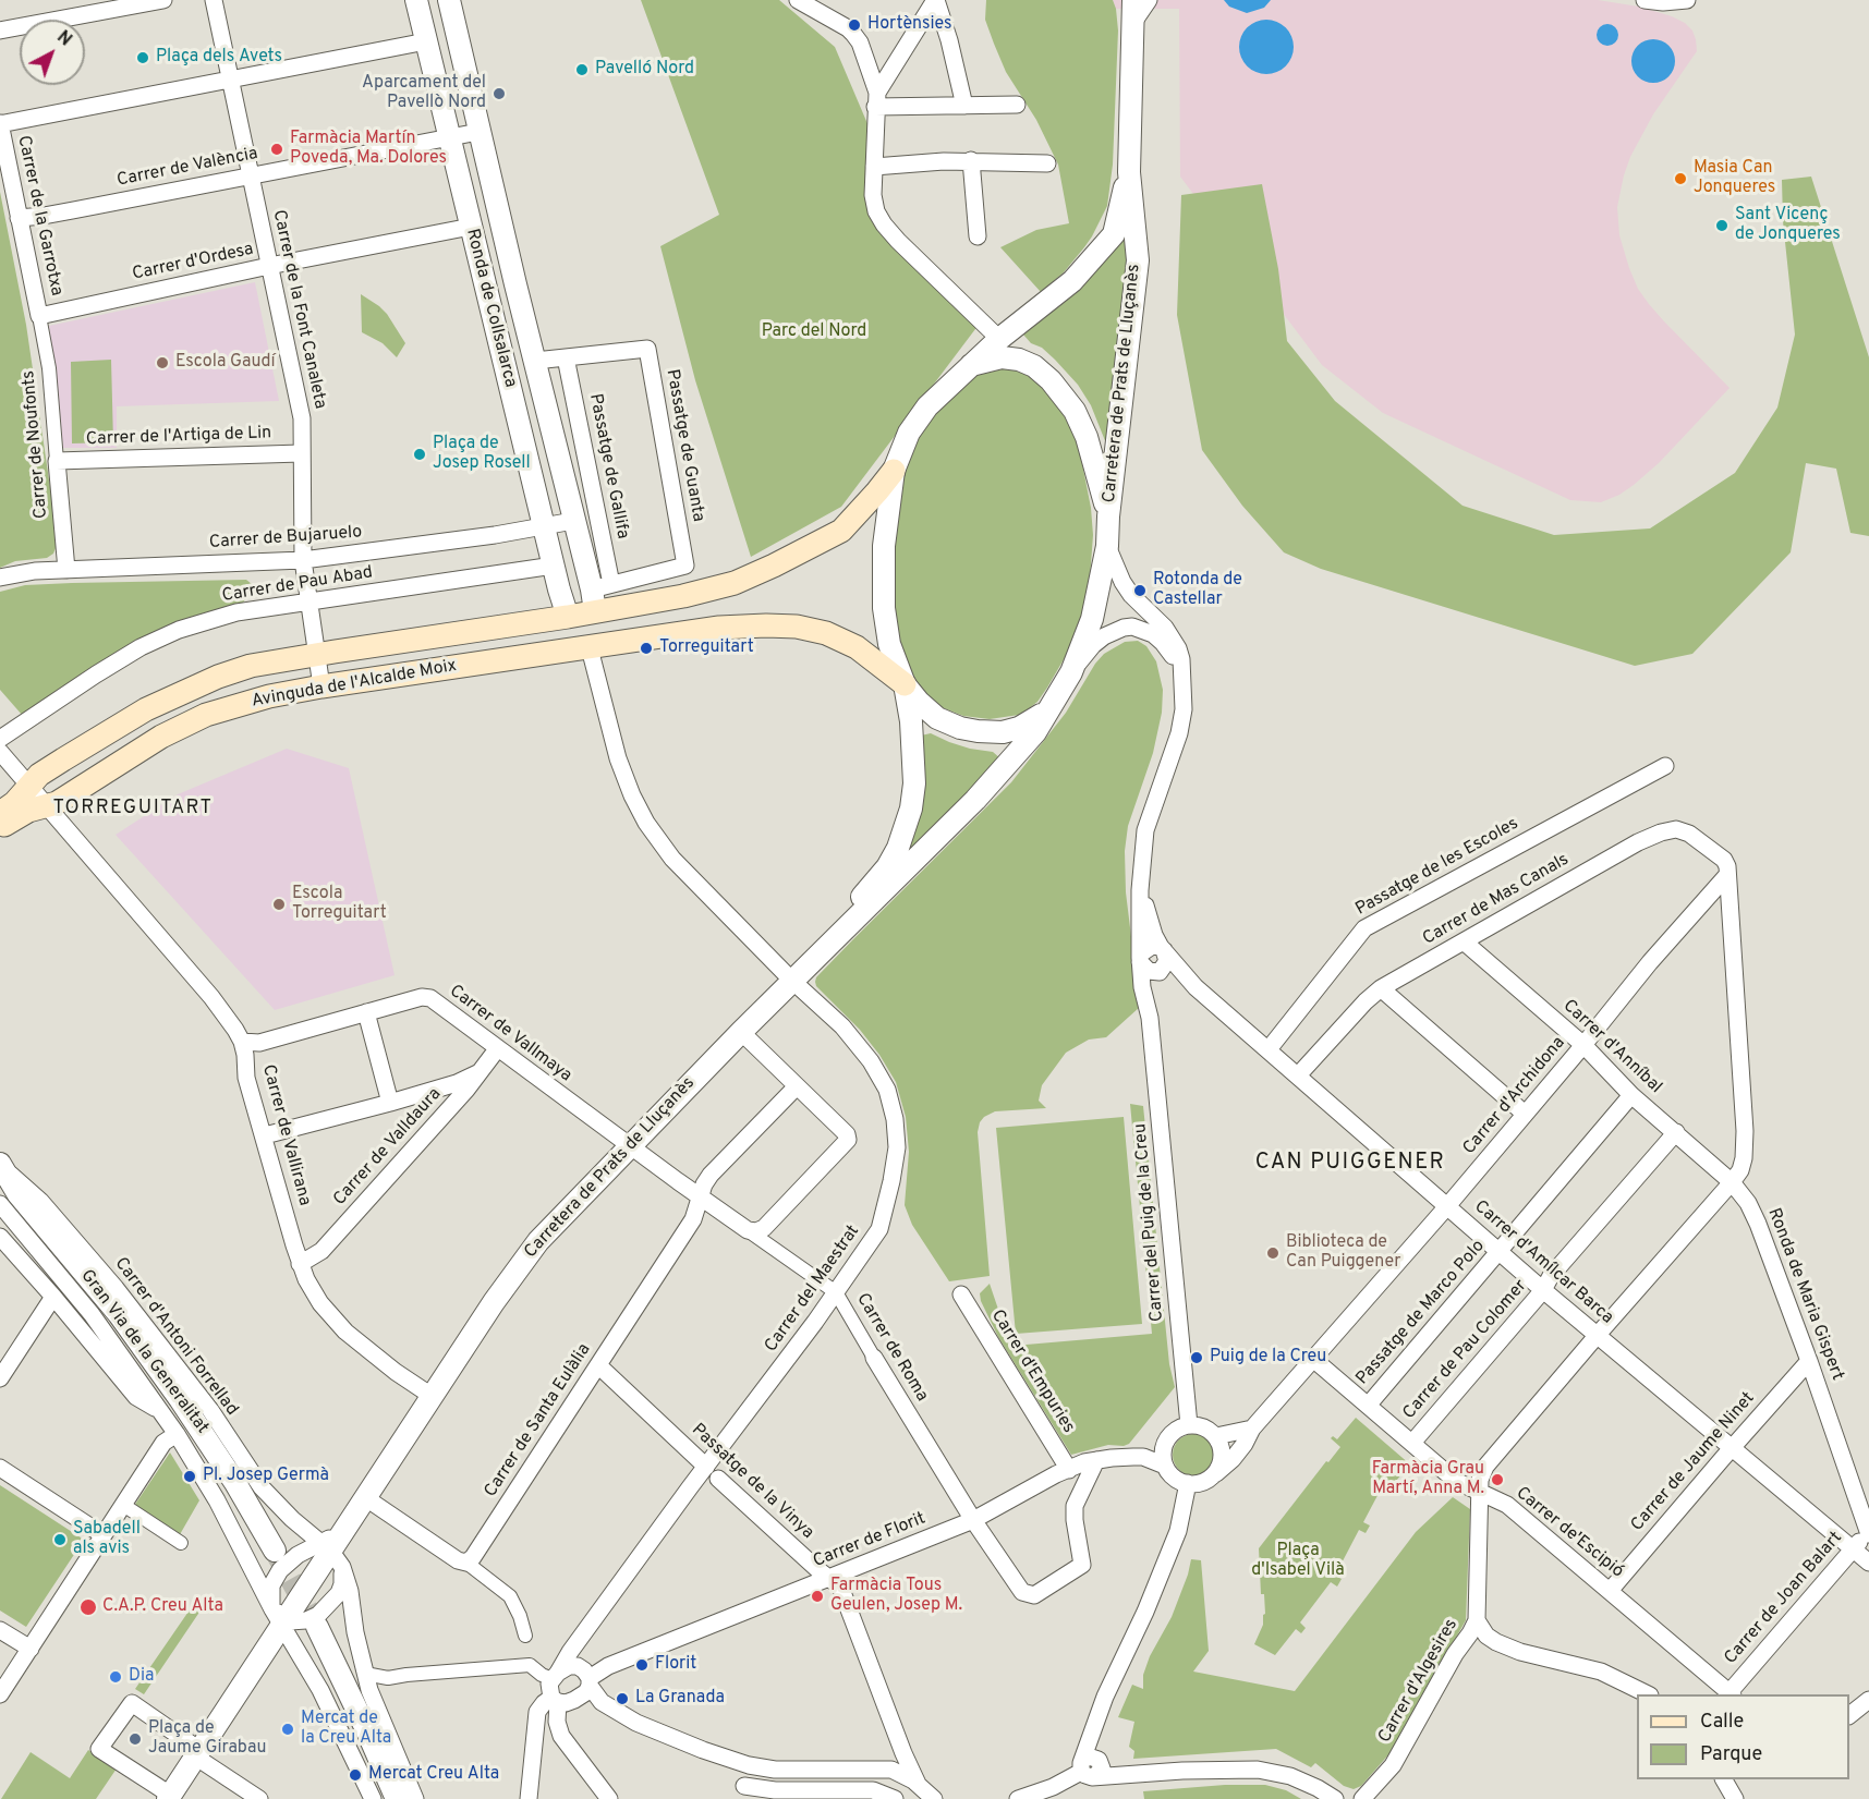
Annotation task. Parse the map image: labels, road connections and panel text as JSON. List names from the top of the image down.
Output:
{
  "streets": {
    "main road": ["Avinguda de l'Alcalde Moix"],
    "street": [
      "Carrer de València",
      "Carrer de la Garrotxa",
      "Carrer d'Ordesa",
      "Ronda de Collsalarca",
      "Carrer de la Font Canaleta",
      "Carretera de Prats de Lluçanès",
      "Carrer de l'Artiga de Lin",
      "Carrer de Noufonts",
      "Passatge de Guanta",
      "Passatge de Gallifa",
      "Carrer de Bujaruelo",
      "Carrer de Pau Abad",
      "Passatge de les Escoles",
      "Carrer de Mas Canals",
      "Carrer de Vallmaya",
      "Carrer d'Anníbal",
      "Carrer d'Archidona",
      "Carrer de Vallirana",
      "Carrer de Valldaura",
      "Carrer del Puig de la Creu",
      "Carrer d'Amílcar Barca",
      "Carrer del Maestrat",
      "Ronda de Maria Gispert",
      "Passatge de Marco Polo",
      "Carrer d'Antoni Forrellad",
      "Carrer de Roma",
      "Carrer de Pau Colomer",
      "Gran Via de la Generalitat",
      "Carrer d'Empuries",
      "Carrer de Santa Eulàlia",
      "Carrer de Jaume Ninet",
      "Passatge de la Vinya",
      "Carrer de'Escipió",
      "Carrer de Florit",
      "Carrer de Joan Balart",
      "Carrer d'Algesires"
    ]
  },
  "crossings": [
    ["Carrer de València", "Carrer de la Garrotxa"],
    ["Carrer de València", "Ronda de Collsalarca"],
    ["Carrer de València", "Carrer de la Font Canaleta"],
    ["Carrer de la Garrotxa", "Carrer d'Ordesa"],
    ["Carrer de la Garrotxa", "Carrer de Noufonts"],
    ["Carrer d'Ordesa", "Ronda de Collsalarca"],
    ["Carrer d'Ordesa", "Carrer de la Font Canaleta"],
    ["Carrer d'Ordesa", "Carrer de Noufonts"],
    ["Ronda de Collsalarca", "Passatge de Guanta"],
    ["Ronda de Collsalarca", "Passatge de Gallifa"],
    ["Ronda de Collsalarca", "Carrer de Bujaruelo"],
    ["Ronda de Collsalarca", "Carrer de Pau Abad"],
    ["Ronda de Collsalarca", "Avinguda de l'Alcalde Moix"],
    ["Carrer de la Font Canaleta", "Carrer de l'Artiga de Lin"],
    ["Carrer de la Font Canaleta", "Carrer de Bujaruelo"],
    ["Carrer de la Font Canaleta", "Carrer de Pau Abad"],
    ["Carrer de la Font Canaleta", "Avinguda de l'Alcalde Moix"],
    ["Carretera de Prats de Lluçanès", "Avinguda de l'Alcalde Moix"],
    ["Carretera de Prats de Lluçanès", "Carrer de Vallmaya"],
    ["Carretera de Prats de Lluçanès", "Carrer de Vallirana"],
    ["Carretera de Prats de Lluçanès", "Carrer del Puig de la Creu"],
    ["Carretera de Prats de Lluçanès", "Carrer del Maestrat"],
    ["Carretera de Prats de Lluçanès", "Carrer d'Antoni Forrellad"],
    ["Carretera de Prats de Lluçanès", "Carrer de Roma"],
    ["Carrer de l'Artiga de Lin", "Carrer de Noufonts"],
    ["Carrer de Noufonts", "Carrer de Bujaruelo"],
    ["Passatge de Guanta", "Passatge de Gallifa"],
    ["Passatge de Guanta", "Avinguda de l'Alcalde Moix"],
    ["Passatge de Gallifa", "Avinguda de l'Alcalde Moix"],
    ["Avinguda de l'Alcalde Moix", "Carrer de Vallirana"],
    ["Avinguda de l'Alcalde Moix", "Carrer del Maestrat"],
    ["Passatge de les Escoles", "Carrer d'Amílcar Barca"],
    ["Carrer de Mas Canals", "Carrer d'Anníbal"],
    ["Carrer de Mas Canals", "Carrer d'Archidona"],
    ["Carrer de Mas Canals", "Carrer d'Amílcar Barca"],
    ["Carrer de Vallmaya", "Carrer de Vallirana"],
    ["Carrer de Vallmaya", "Carrer de Valldaura"],
    ["Carrer de Vallmaya", "Carrer de Roma"],
    ["Carrer d'Anníbal", "Carrer d'Archidona"],
    ["Carrer d'Anníbal", "Ronda de Maria Gispert"],
    ["Carrer d'Anníbal", "Passatge de Marco Polo"],
    ["Carrer d'Anníbal", "Carrer de Pau Colomer"],
    ["Carrer d'Anníbal", "Carrer d'Algesires"],
    ["Carrer d'Archidona", "Carrer del Puig de la Creu"],
    ["Carrer d'Archidona", "Carrer d'Amílcar Barca"],
    ["Carrer d'Archidona", "Carrer de'Escipió"],
    ["Carrer d'Archidona", "Carrer de Florit"],
    ["Carrer de Vallirana", "Carrer de Valldaura"],
    ["Carrer del Puig de la Creu", "Carrer d'Amílcar Barca"],
    ["Carrer del Puig de la Creu", "Carrer de Florit"],
    ["Carrer d'Amílcar Barca", "Passatge de Marco Polo"],
    ["Carrer d'Amílcar Barca", "Carrer de Pau Colomer"],
    ["Carrer d'Amílcar Barca", "Carrer de Jaume Ninet"],
    ["Carrer d'Amílcar Barca", "Carrer de Joan Balart"],
    ["Carrer d'Amílcar Barca", "Carrer d'Algesires"],
    ["Carrer del Maestrat", "Carrer de Roma"],
    ["Carrer del Maestrat", "Passatge de la Vinya"],
    ["Carrer del Maestrat", "Carrer de Florit"],
    ["Ronda de Maria Gispert", "Carrer de Jaume Ninet"],
    ["Ronda de Maria Gispert", "Carrer de Joan Balart"],
    ["Ronda de Maria Gispert", "Carrer d'Algesires"],
    ["Passatge de Marco Polo", "Carrer de'Escipió"],
    ["Carrer d'Antoni Forrellad", "Gran Via de la Generalitat"],
    ["Carrer de Roma", "Carrer de Santa Eulàlia"],
    ["Carrer de Roma", "Carrer de Florit"],
    ["Carrer de Pau Colomer", "Carrer de'Escipió"],
    ["Carrer d'Empuries", "Carrer de Florit"],
    ["Carrer de Santa Eulàlia", "Passatge de la Vinya"],
    ["Carrer de Jaume Ninet", "Carrer de'Escipió"],
    ["Passatge de la Vinya", "Carrer de Florit"],
    ["Carrer de'Escipió", "Carrer de Joan Balart"],
    ["Carrer de'Escipió", "Carrer d'Algesires"]
  ],
  "districts": ["TORREGUITART", "CAN PUIGGENER"],
  "parks": ["Parc del Nord", "Plaça d'Isabel Vilà"],
  "places": [
    "Hortènsies",
    "Plaça dels Avets",
    "Pavelló Nord",
    "Aparcament del Pavellò Nord",
    "Farmàcia Martín Poveda, Ma. Dolores",
    "Masia Can Jonqueres",
    "Sant Vicenç de Jonqueres",
    "Escola Gaudí",
    "Plaça de Josep Rosell",
    "Rotonda de Castellar",
    "Torreguitart",
    "Escola Torreguitart",
    "Biblioteca de Can Puiggener",
    "Puig de la Creu",
    "Pl. Josep Germà",
    "Farmàcia Grau Martí, Anna M.",
    "Sabadell als avis",
    "Farmàcia Tous Geulen, Josep M.",
    "C.A.P. Creu Alta",
    "Florit",
    "Dia",
    "La Granada",
    "Mercat de la Creu Alta",
    "Plaça de Jaume Girabau",
    "Mercat Creu Alta"
  ],
  "legend": ["Calle", "Parque"],
  "north": "top right"
}
